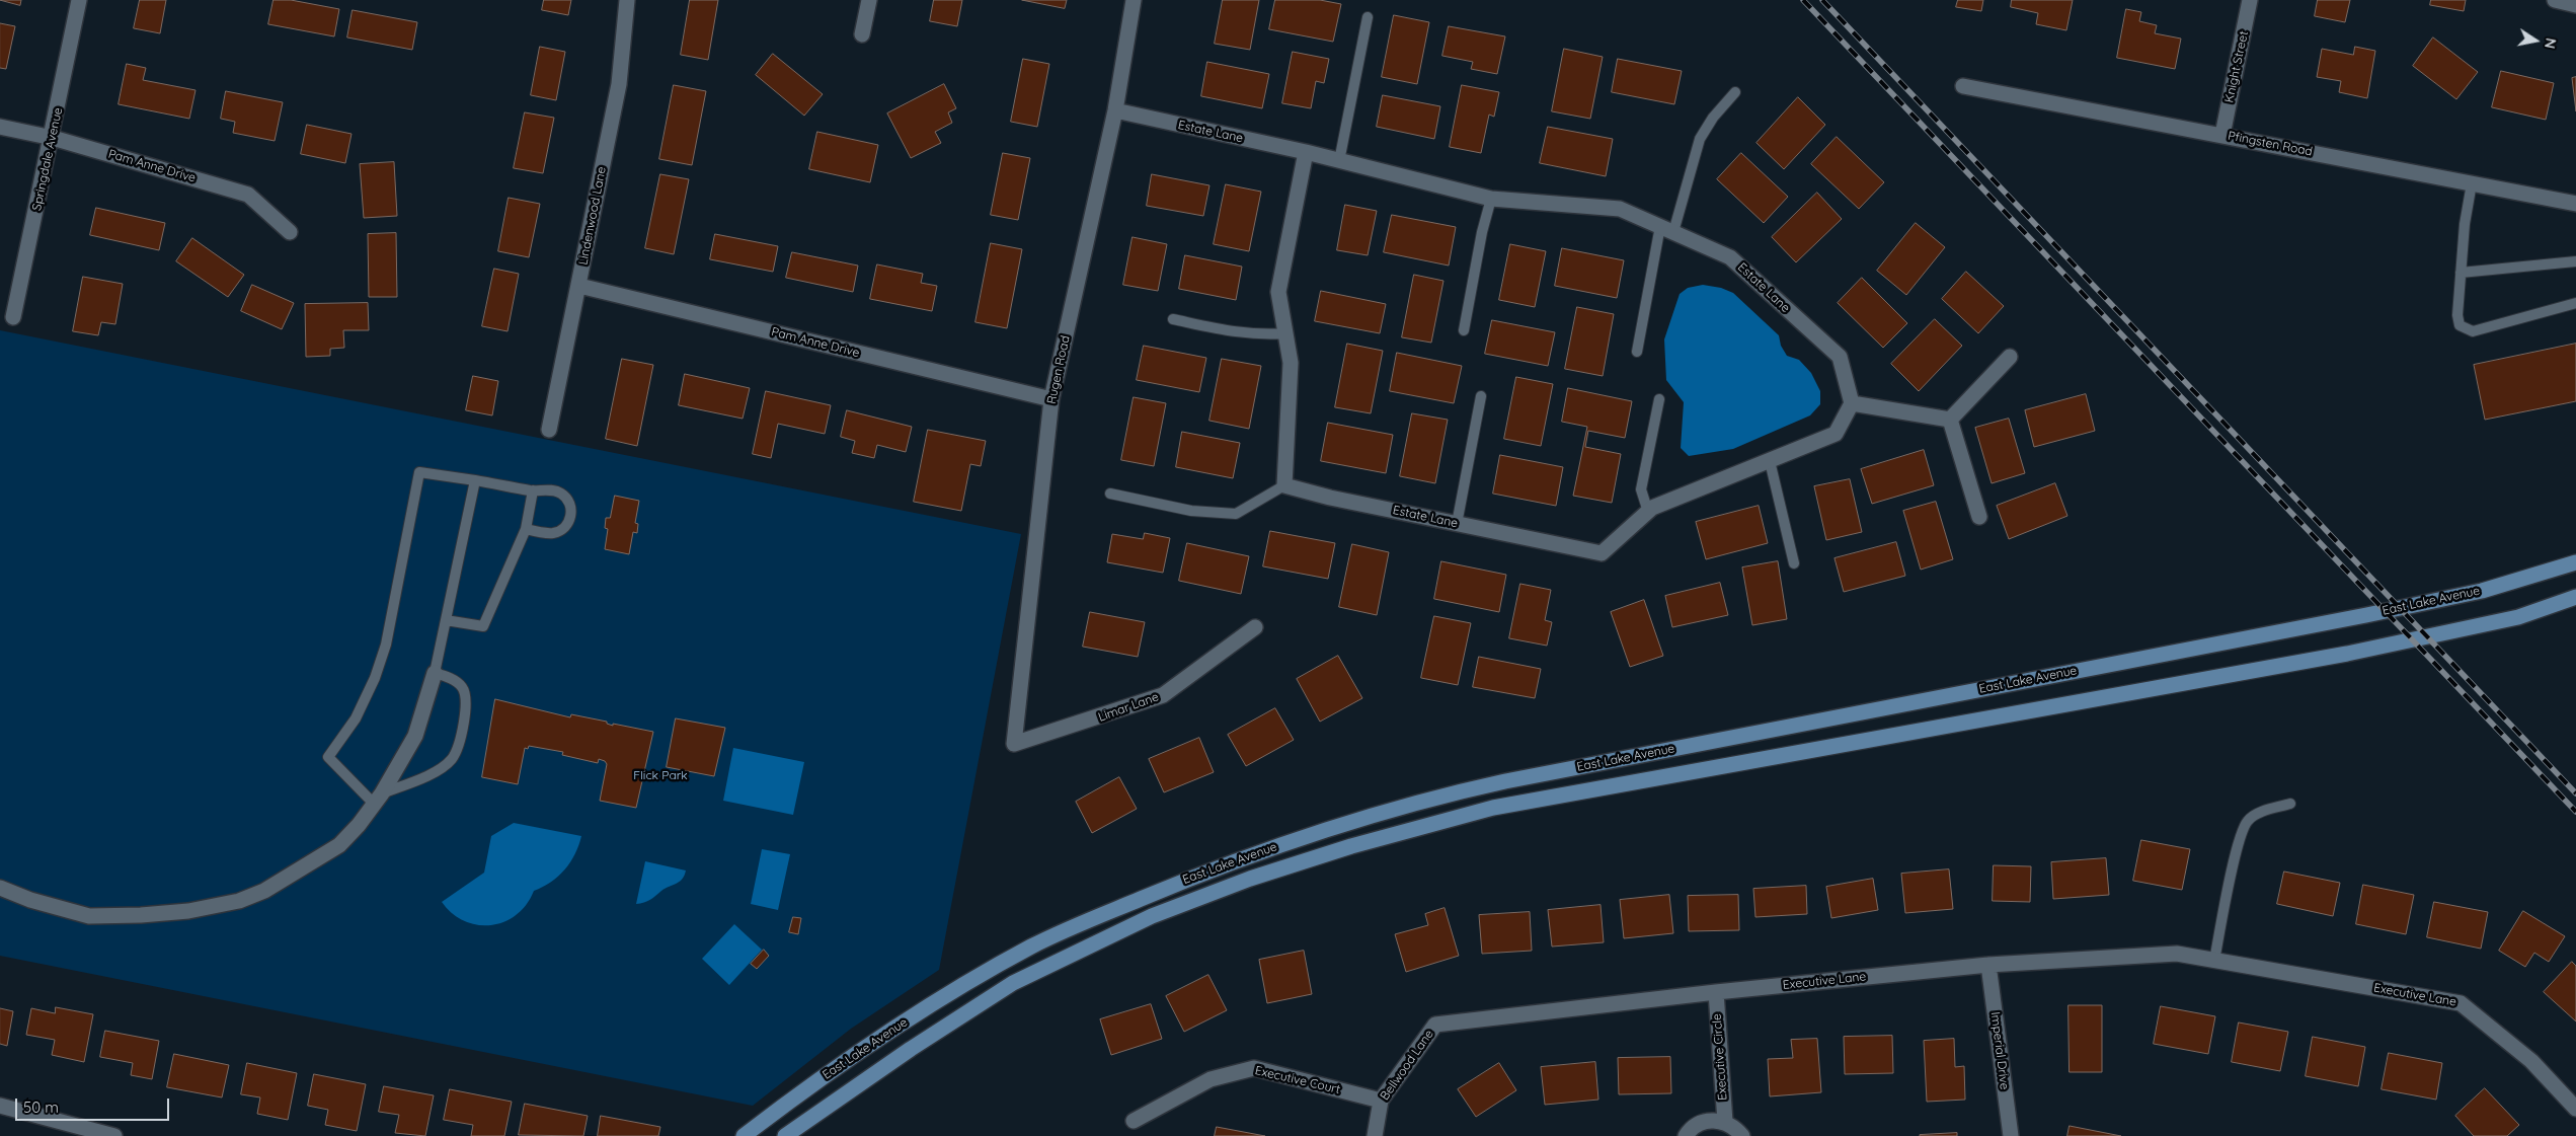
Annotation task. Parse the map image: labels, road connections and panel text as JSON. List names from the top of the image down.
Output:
{
  "streets": {
    "main road": ["East Lake Avenue"],
    "street": [
      "Knight Street",
      "Estate Lane",
      "Pfingsten Road",
      "Springdale Avenue",
      "Pam Anne Drive",
      "Lindenwood Lane",
      "Rugen Road",
      "Limar Lane",
      "Executive Lane",
      "Imperial Drive",
      "Executive Circle",
      "Bellwood Lane",
      "Executive Court"
    ]
  },
  "crossings": [
    ["Knight Street", "Pfingsten Road"],
    ["Estate Lane", "Rugen Road"],
    ["Springdale Avenue", "Pam Anne Drive"],
    ["Pam Anne Drive", "Lindenwood Lane"],
    ["Pam Anne Drive", "Rugen Road"],
    ["Rugen Road", "Limar Lane"],
    ["Executive Lane", "Imperial Drive"],
    ["Executive Lane", "Executive Circle"],
    ["Executive Lane", "Bellwood Lane"],
    ["Bellwood Lane", "Executive Court"]
  ],
  "parks": ["Flick Park"],
  "scale_bar": "50 m",
  "north": "right"
}
